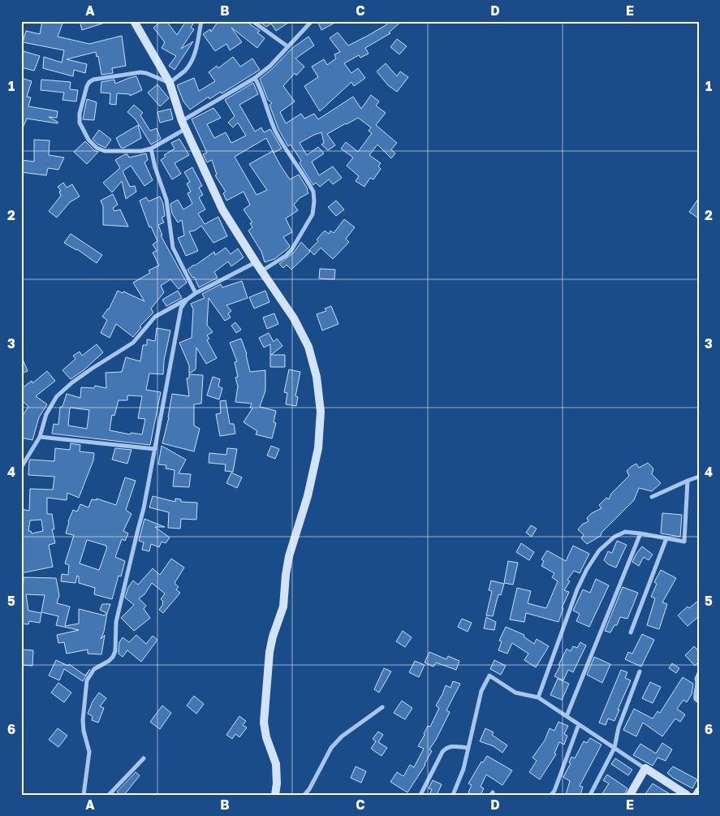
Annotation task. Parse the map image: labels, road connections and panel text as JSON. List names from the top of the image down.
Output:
{
  "grid": {
    "columns": [
      "A",
      "B",
      "C",
      "D",
      "E"
    ],
    "rows": [
      "1",
      "2",
      "3",
      "4",
      "5",
      "6"
    ]
  }
}
